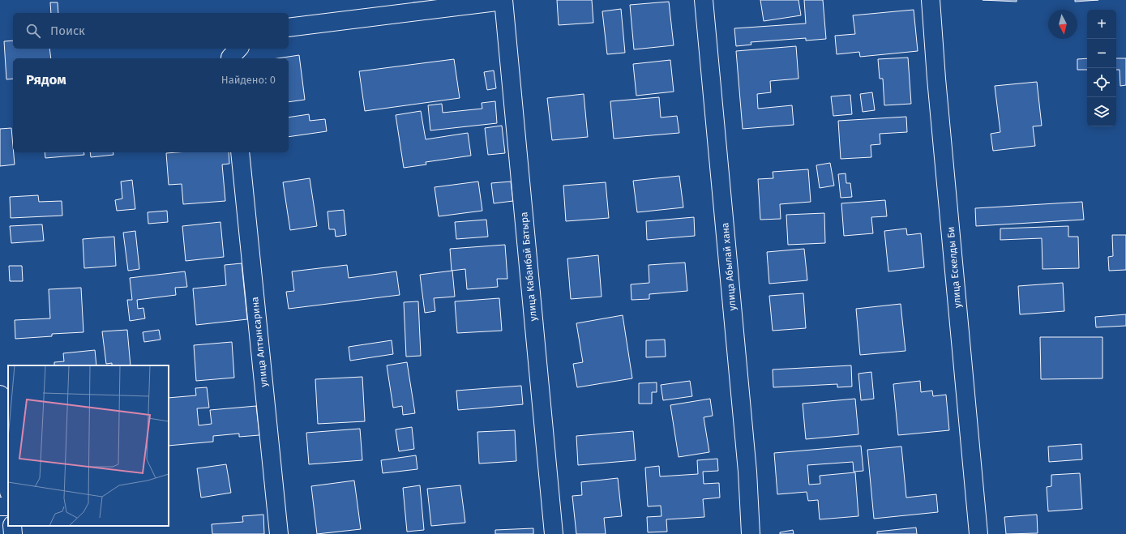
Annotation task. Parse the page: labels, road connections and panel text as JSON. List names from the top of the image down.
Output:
{
  "streets": {
    "street": [
      "улица Кабанбай Батыра",
      "улица Абылай хана",
      "улица Ескелды Би",
      "улица Алтынсарина"
    ]
  },
  "north": "bottom",
  "page": {
    "map_buttons": ["+", "−"],
    "search": "Поиск",
    "heading": ["Рядом", "Найдено: 0"]
  }
}
